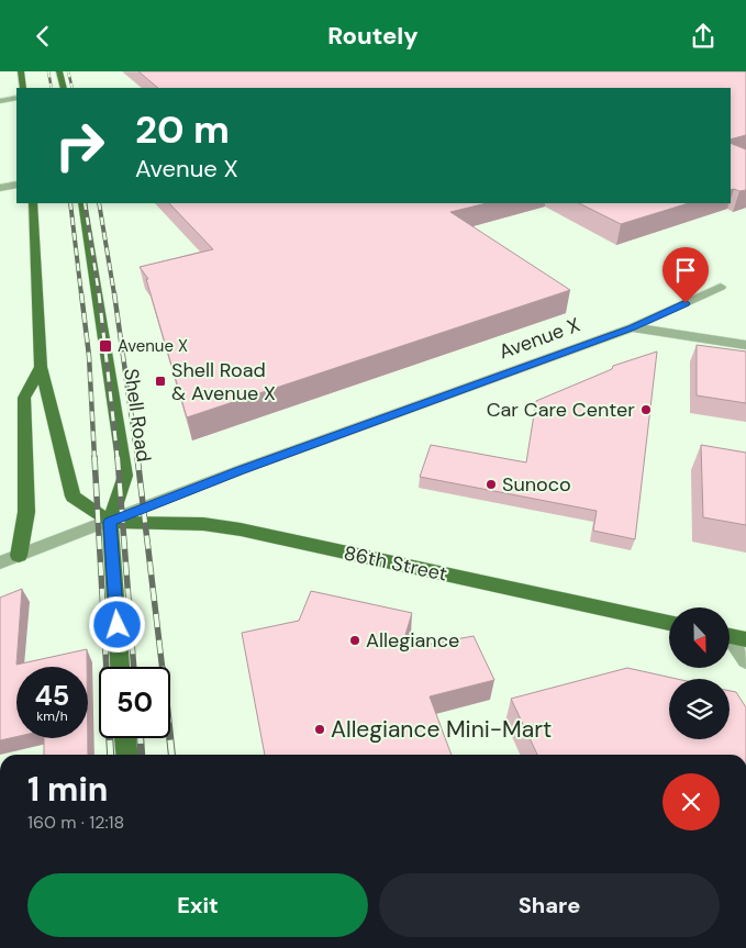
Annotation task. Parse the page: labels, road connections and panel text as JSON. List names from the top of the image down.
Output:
{
  "streets": {
    "main road": ["Shell Road", "86th Street"],
    "street": ["Avenue X"]
  },
  "crossings": [
    ["Avenue X", "Shell Road"],
    ["Avenue X", "86th Street"],
    ["Shell Road", "86th Street"]
  ],
  "places": {
    "transit": ["Avenue X", "Shell Road & Avenue X"],
    "other": [
      "Car Care Center",
      "Sunoco",
      "Allegiance",
      "Allegiance Mini-Mart"
    ]
  },
  "north": "bottom",
  "page": {
    "header": "Routely",
    "turn": ["20 m", "Avenue X"],
    "speed": "45 km/h",
    "limit": "50",
    "heading": ["1 min", "160 m · 12:18"],
    "buttons": ["Exit", "Share"]
  }
}
